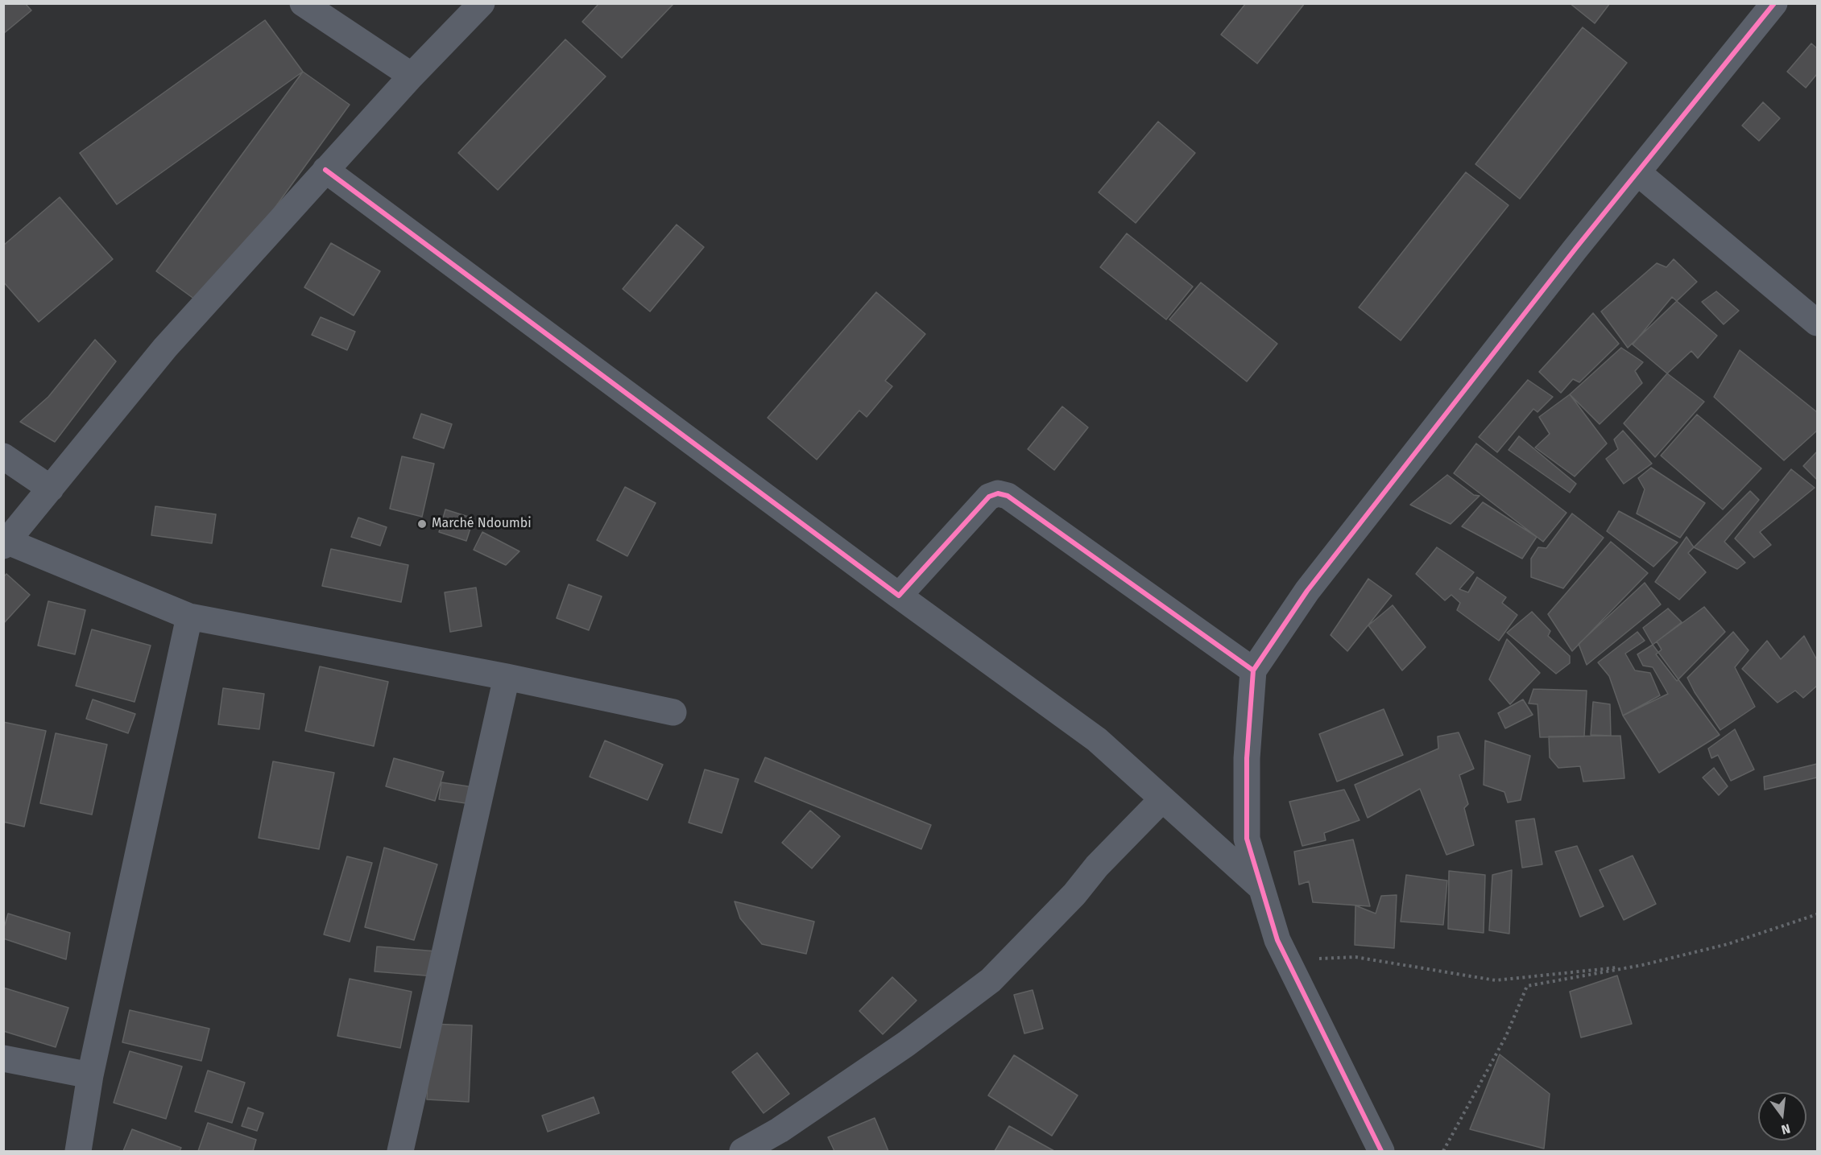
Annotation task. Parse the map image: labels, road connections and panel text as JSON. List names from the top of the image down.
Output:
{
  "places": ["Marché Ndoumbi"],
  "north": "bottom"
}
